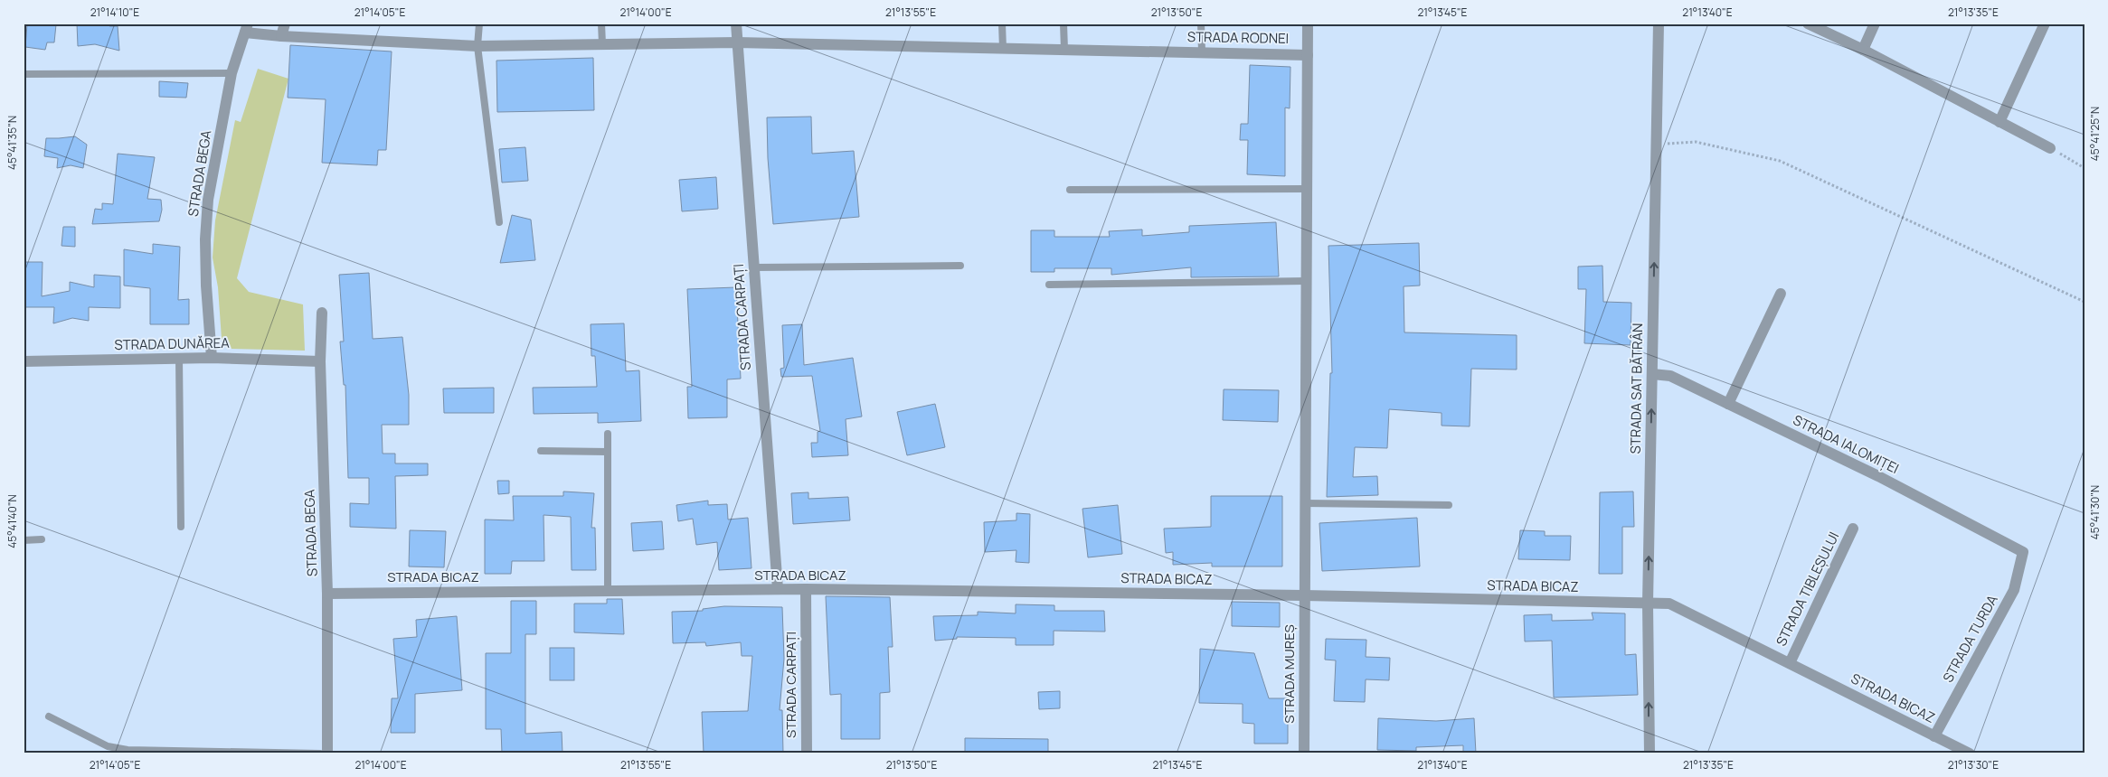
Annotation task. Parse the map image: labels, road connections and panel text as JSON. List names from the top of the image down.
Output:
{
  "streets": {
    "street": [
      "STRADA RODNEI",
      "STRADA BEGA",
      "STRADA CARPAȚI",
      "STRADA DUNĂREA",
      "STRADA SAT BĂTRÂN",
      "STRADA IALOMIȚEI",
      "STRADA BICAZ",
      "STRADA TIBLEȘULUI",
      "STRADA TURDA",
      "STRADA MUREȘ"
    ]
  },
  "crossings": [
    ["STRADA RODNEI", "STRADA BEGA"],
    ["STRADA RODNEI", "STRADA CARPAȚI"],
    ["STRADA RODNEI", "STRADA MUREȘ"],
    ["STRADA BEGA", "STRADA DUNĂREA"],
    ["STRADA BEGA", "STRADA BICAZ"],
    ["STRADA CARPAȚI", "STRADA BICAZ"],
    ["STRADA SAT BĂTRÂN", "STRADA IALOMIȚEI"],
    ["STRADA SAT BĂTRÂN", "STRADA BICAZ"],
    ["STRADA IALOMIȚEI", "STRADA TURDA"],
    ["STRADA BICAZ", "STRADA TIBLEȘULUI"],
    ["STRADA BICAZ", "STRADA TURDA"],
    ["STRADA BICAZ", "STRADA MUREȘ"]
  ],
  "one_way": ["STRADA SAT BĂTRÂN"],
  "coordinates": [
    "21°14'10\"E",
    "21°14'05\"E",
    "21°14'00\"E",
    "21°13'55\"E",
    "21°13'50\"E",
    "21°13'45\"E",
    "21°13'40\"E",
    "21°13'35\"E",
    "45°41'25\"N",
    "45°41'35\"N",
    "45°41'30\"N",
    "45°41'40\"N",
    "21°13'30\"E"
  ]
}
